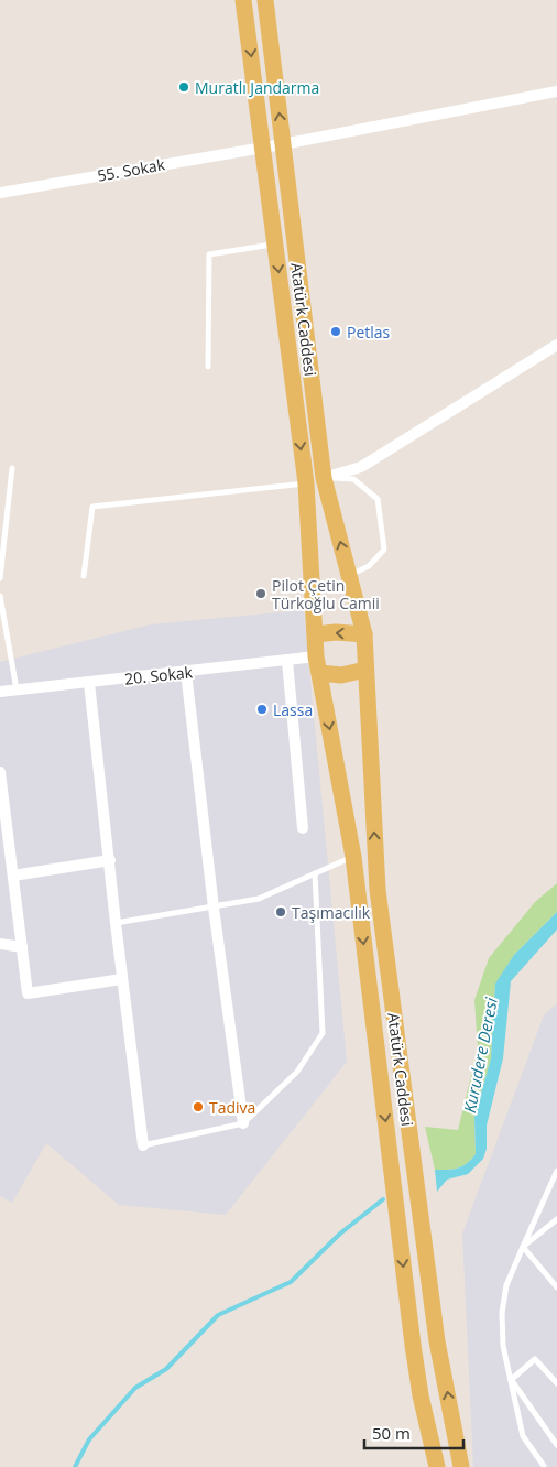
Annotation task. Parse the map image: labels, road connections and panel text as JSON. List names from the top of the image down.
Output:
{
  "streets": {
    "main road": ["Atatürk Caddesi"],
    "street": ["55. Sokak", "20. Sokak"]
  },
  "crossings": [
    ["55. Sokak", "Atatürk Caddesi"],
    ["Atatürk Caddesi", "20. Sokak"]
  ],
  "water": ["Kurudere Deresi"],
  "places": [
    "Muratlı Jandarma",
    "Petlas",
    "Pilot Çetin Türkoğlu Camii",
    "Lassa",
    "Taşımacılık",
    "Tadiva"
  ],
  "scale_bar": "50 m"
}
